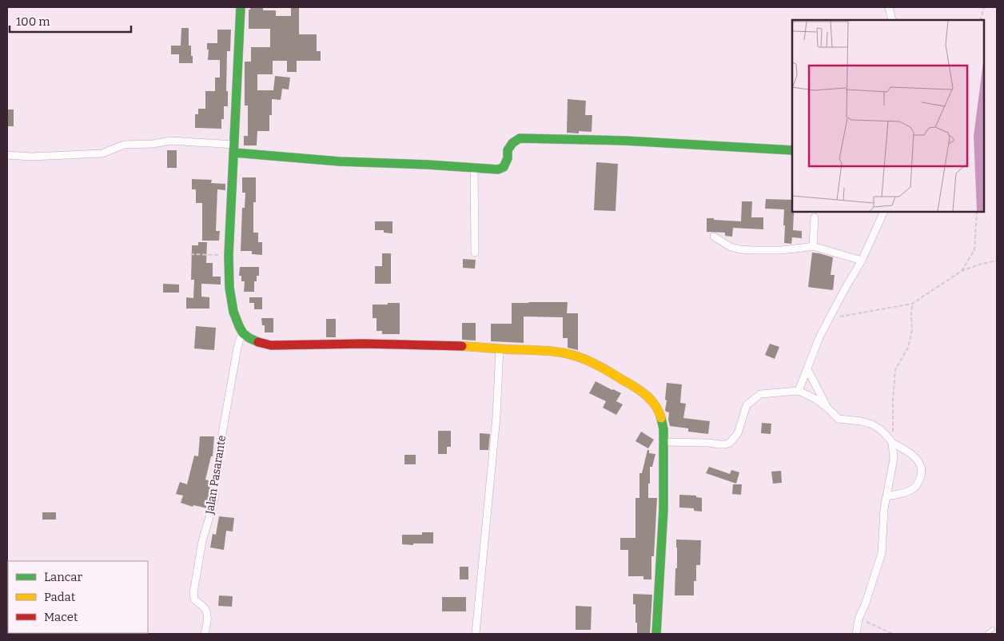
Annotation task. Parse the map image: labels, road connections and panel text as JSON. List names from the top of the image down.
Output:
{
  "streets": {
    "street": ["Jalan Pasarante"]
  },
  "legend": ["Lancar", "Padat", "Macet"],
  "scale_bar": "100 m"
}
